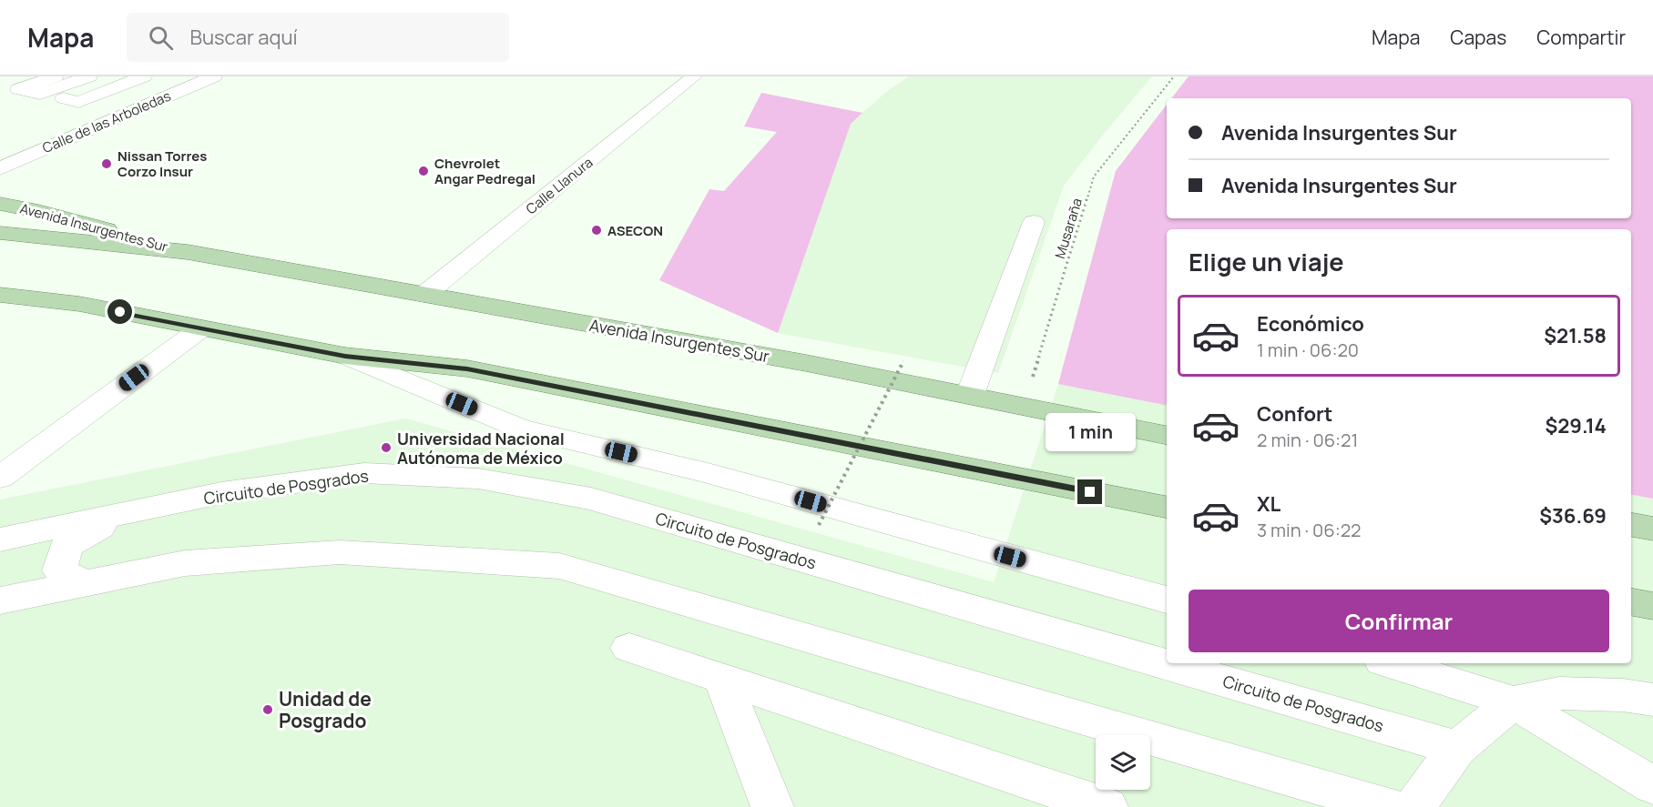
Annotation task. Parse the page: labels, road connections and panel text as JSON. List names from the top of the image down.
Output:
{
  "streets": {
    "main road": ["Avenida Insurgentes Sur"],
    "street": ["Calle de las Arboledas", "Calle Llanura", "Circuito de Posgrados"],
    "path": ["Musaraña"]
  },
  "crossings": [
    ["Calle Llanura", "Avenida Insurgentes Sur"],
    ["Avenida Insurgentes Sur", "Musaraña"]
  ],
  "places": [
    "Nissan Torres Corzo Insur",
    "Chevrolet Angar Pedregal",
    "ASECON",
    "Universidad Nacional Autónoma de México",
    "Unidad de Posgrado"
  ],
  "page": {
    "header": "Mapa",
    "search": "Buscar aquí",
    "nav": ["Mapa", "Capas", "Compartir"],
    "banner": ["Avenida Insurgentes Sur", "Avenida Insurgentes Sur"],
    "heading": "Elige un viaje",
    "list": [
      {
        "name": "Económico",
        "note": "1 min · 06:20",
        "value": "$21.58"
      },
      {
        "name": "Confort",
        "note": "2 min · 06:21",
        "value": "$29.14"
      },
      {
        "name": "XL",
        "note": "3 min · 06:22",
        "value": "$36.69"
      }
    ],
    "bubble": "1 min",
    "buttons": "Confirmar"
  }
}
